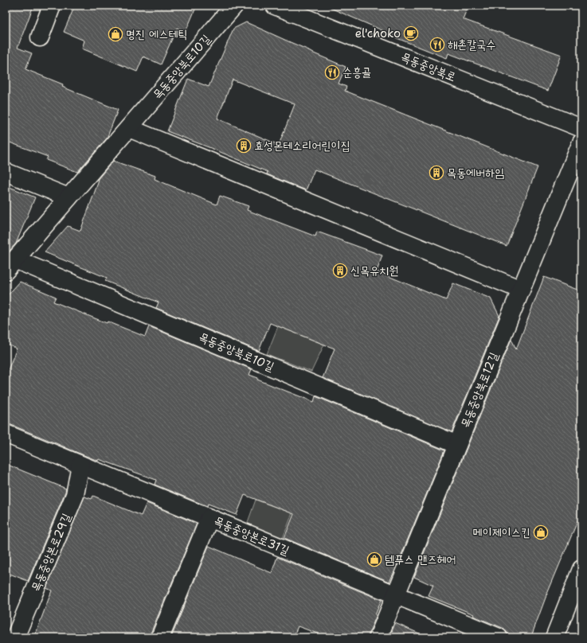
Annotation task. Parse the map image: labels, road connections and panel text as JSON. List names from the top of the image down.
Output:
{
  "streets": {
    "street": [
      "목동중앙북로10길",
      "목동중앙북로",
      "목동중앙북로12길",
      "목동중앙본로31길",
      "목동중앙본로29길"
    ]
  },
  "crossings": [
    ["목동중앙북로10길", "목동중앙북로12길"],
    ["목동중앙북로12길", "목동중앙본로31길"],
    ["목동중앙본로31길", "목동중앙본로29길"]
  ],
  "places": {
    "cafe": ["el'choko"],
    "shop": ["명진 에스테틱", "메이제이스킨", "템푸스 맨즈헤어"],
    "restaurant": ["해촌칼국수", "순흥골"],
    "building": ["효성몬테소리어린이집", "목동에버하임", "신목유치원"]
  }
}
